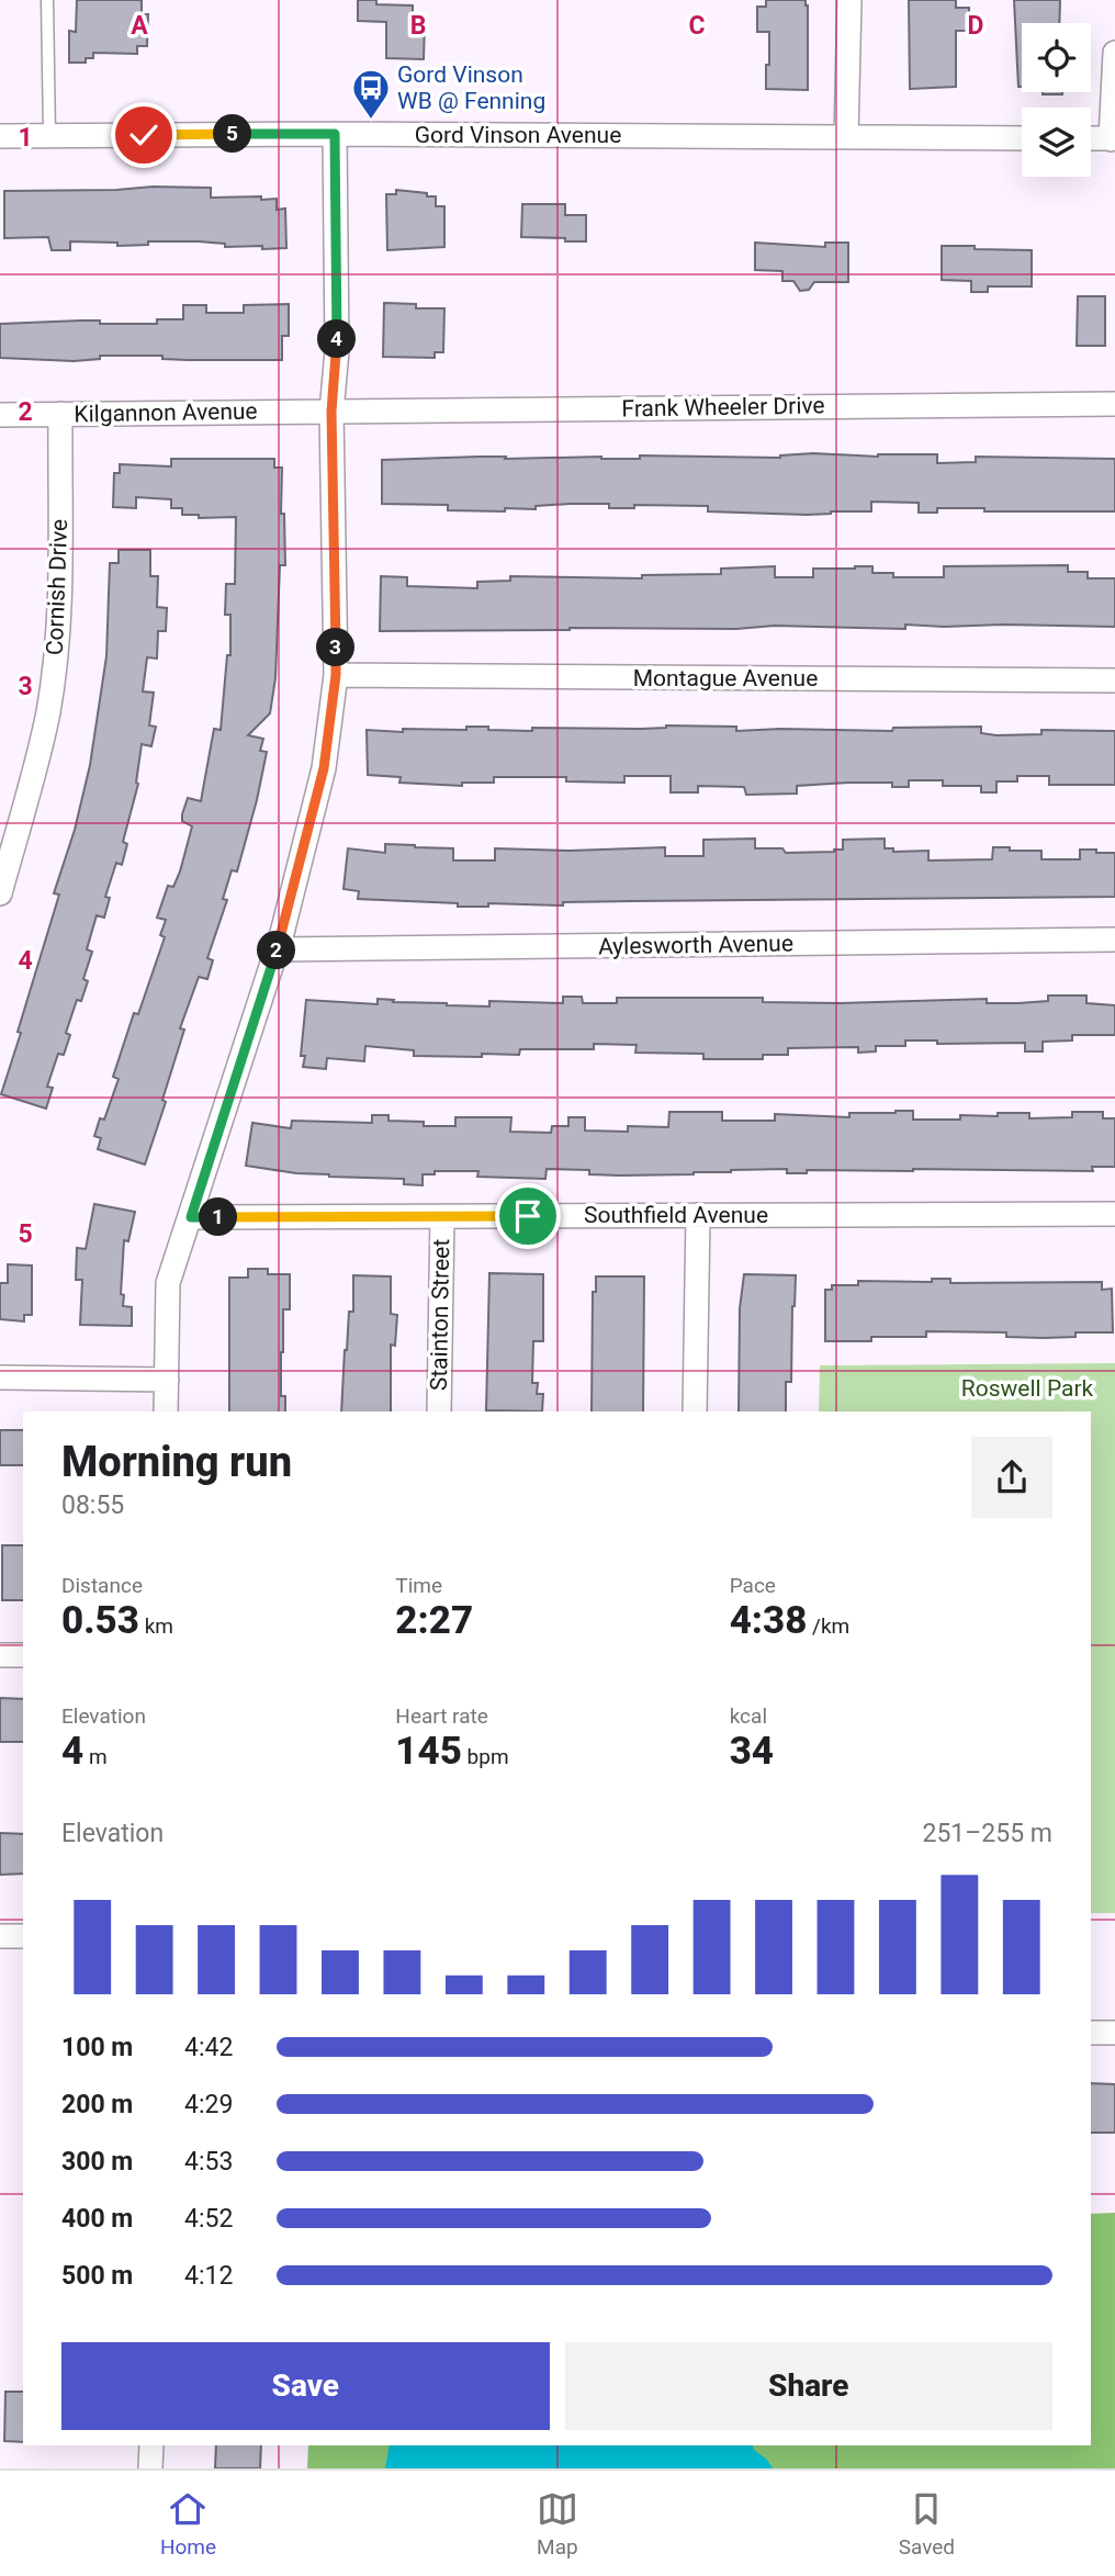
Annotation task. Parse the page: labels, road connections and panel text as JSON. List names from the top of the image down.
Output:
{
  "streets": {
    "street": [
      "Gord Vinson Avenue",
      "Frank Wheeler Drive",
      "Kilgannon Avenue",
      "Cornish Drive",
      "Montague Avenue",
      "Aylesworth Avenue",
      "Southfield Avenue",
      "Stainton Street"
    ]
  },
  "crossings": [
    ["Frank Wheeler Drive", "Kilgannon Avenue"],
    ["Kilgannon Avenue", "Cornish Drive"],
    ["Southfield Avenue", "Stainton Street"]
  ],
  "parks": ["Roswell Park"],
  "places": {
    "bus stop": ["Gord Vinson WB @ Fenning"]
  },
  "page": {
    "pins": [
      "5",
      "4",
      "3",
      "2",
      "1"
    ],
    "heading": ["Morning run", "08:55"],
    "stats": [
      ["Distance", "0.53 km"],
      ["Time", "2:27"],
      ["Pace", "4:38 /km"],
      ["Elevation", "4 m"],
      ["Heart rate", "145 bpm"],
      ["kcal", "34"]
    ],
    "chart": ["Elevation", "251–255 m"],
    "list": [
      {
        "name": "100 m",
        "note": "4:42"
      },
      {
        "name": "200 m",
        "note": "4:29"
      },
      {
        "name": "300 m",
        "note": "4:53"
      },
      {
        "name": "400 m",
        "note": "4:52"
      },
      {
        "name": "500 m",
        "note": "4:12"
      }
    ],
    "buttons": ["Save", "Share"],
    "tabs": ["Home", "Map", "Saved"]
  },
  "grid": {
    "columns": [
      "A",
      "B",
      "C",
      "D"
    ],
    "rows": [
      "1",
      "2",
      "3",
      "4",
      "5"
    ]
  }
}
